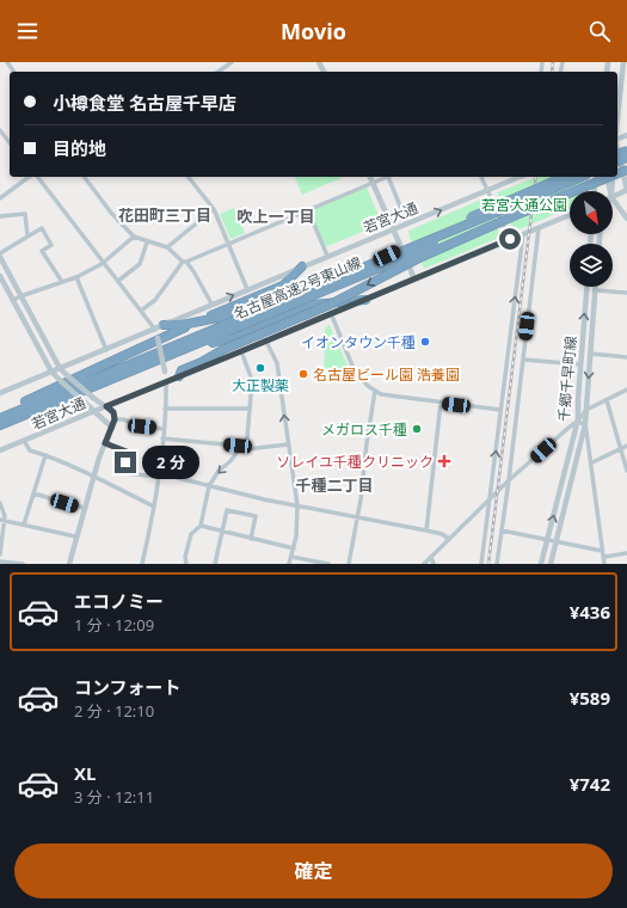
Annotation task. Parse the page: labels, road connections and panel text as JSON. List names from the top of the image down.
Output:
{
  "streets": {
    "highway": ["名古屋高速2号東山線"],
    "street": ["若宮大通", "千郷千早町線"]
  },
  "districts": ["花田町三丁目", "吹上一丁目", "千種二丁目"],
  "parks": ["若宮大通公園"],
  "places": {
    "other": [
      "イオンタウン千種",
      "大正製薬",
      "名古屋ビール園 浩養園",
      "メガロス千種"
    ],
    "health": ["ソレイユ千種クリニック"]
  },
  "north": "bottom right",
  "page": {
    "header": "Movio",
    "banner": ["小樽食堂 名古屋千早店", "目的地"],
    "bubble": "2 分",
    "list": [
      {
        "name": "エコノミー",
        "note": "1 分 · 12:09",
        "value": "¥436"
      },
      {
        "name": "コンフォート",
        "note": "2 分 · 12:10",
        "value": "¥589"
      },
      {
        "name": "XL",
        "note": "3 分 · 12:11",
        "value": "¥742"
      }
    ],
    "buttons": "確定"
  }
}
